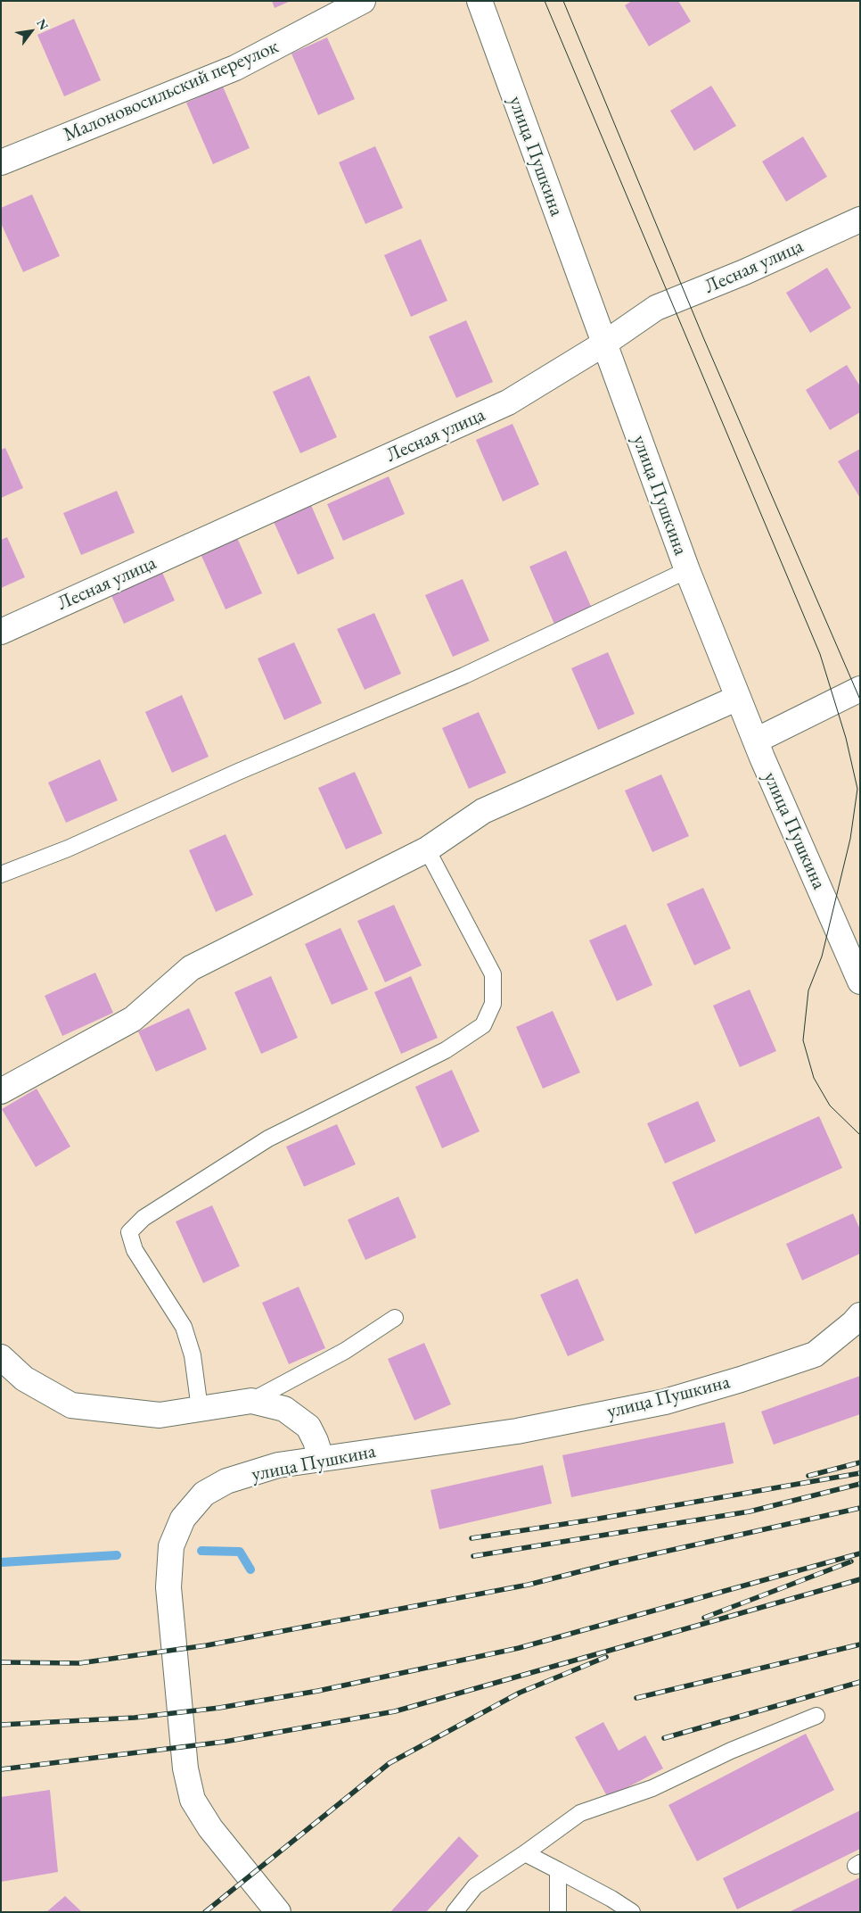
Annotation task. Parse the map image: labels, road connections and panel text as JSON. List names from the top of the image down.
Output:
{
  "streets": {
    "street": ["Малоновосильский переулок", "улица Пушкина", "Лесная улица"]
  },
  "crossings": [
    ["улица Пушкина", "Лесная улица"]
  ],
  "north": "top right"
}
